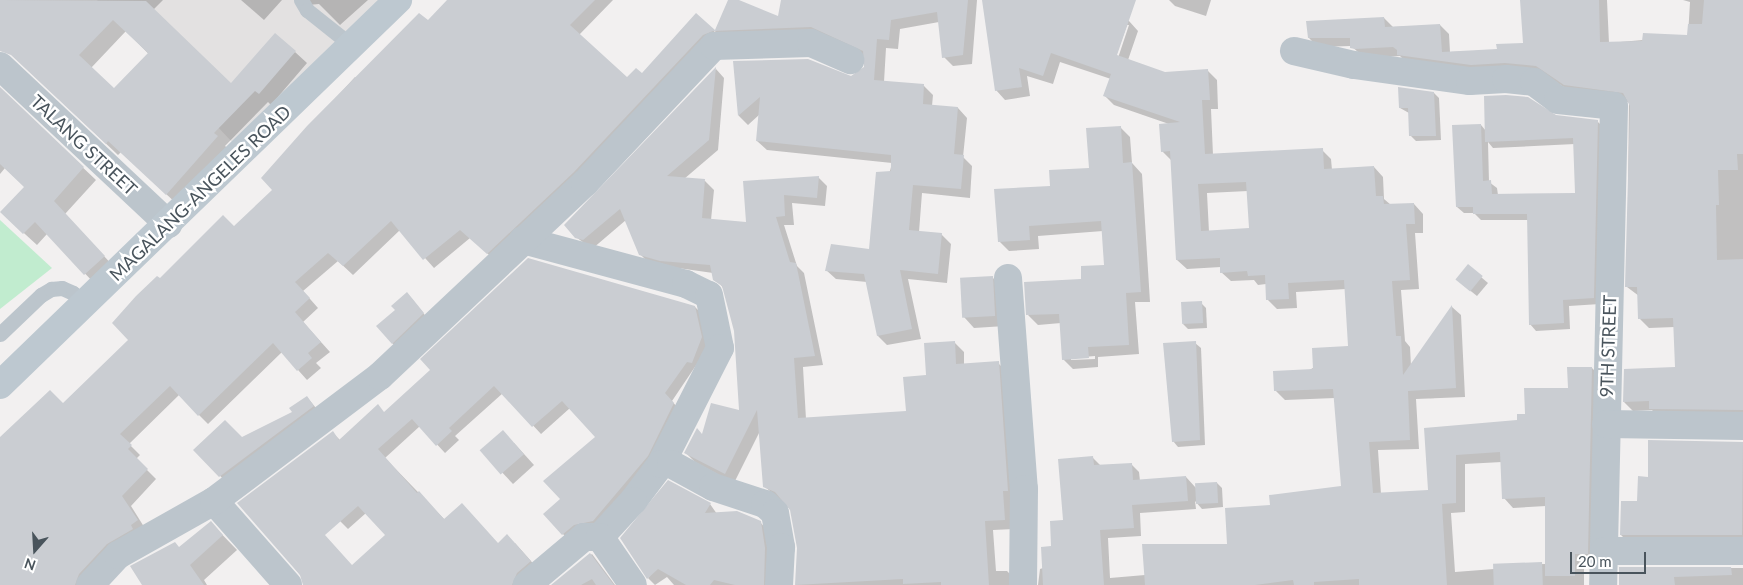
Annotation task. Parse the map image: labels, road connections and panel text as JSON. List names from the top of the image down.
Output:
{
  "streets": {
    "main road": ["MAGALANG-ANGELES ROAD"],
    "street": ["TALANG STREET", "9TH STREET"]
  },
  "crossings": [
    ["TALANG STREET", "MAGALANG-ANGELES ROAD"]
  ],
  "scale_bar": "20 m",
  "north": "bottom"
}
